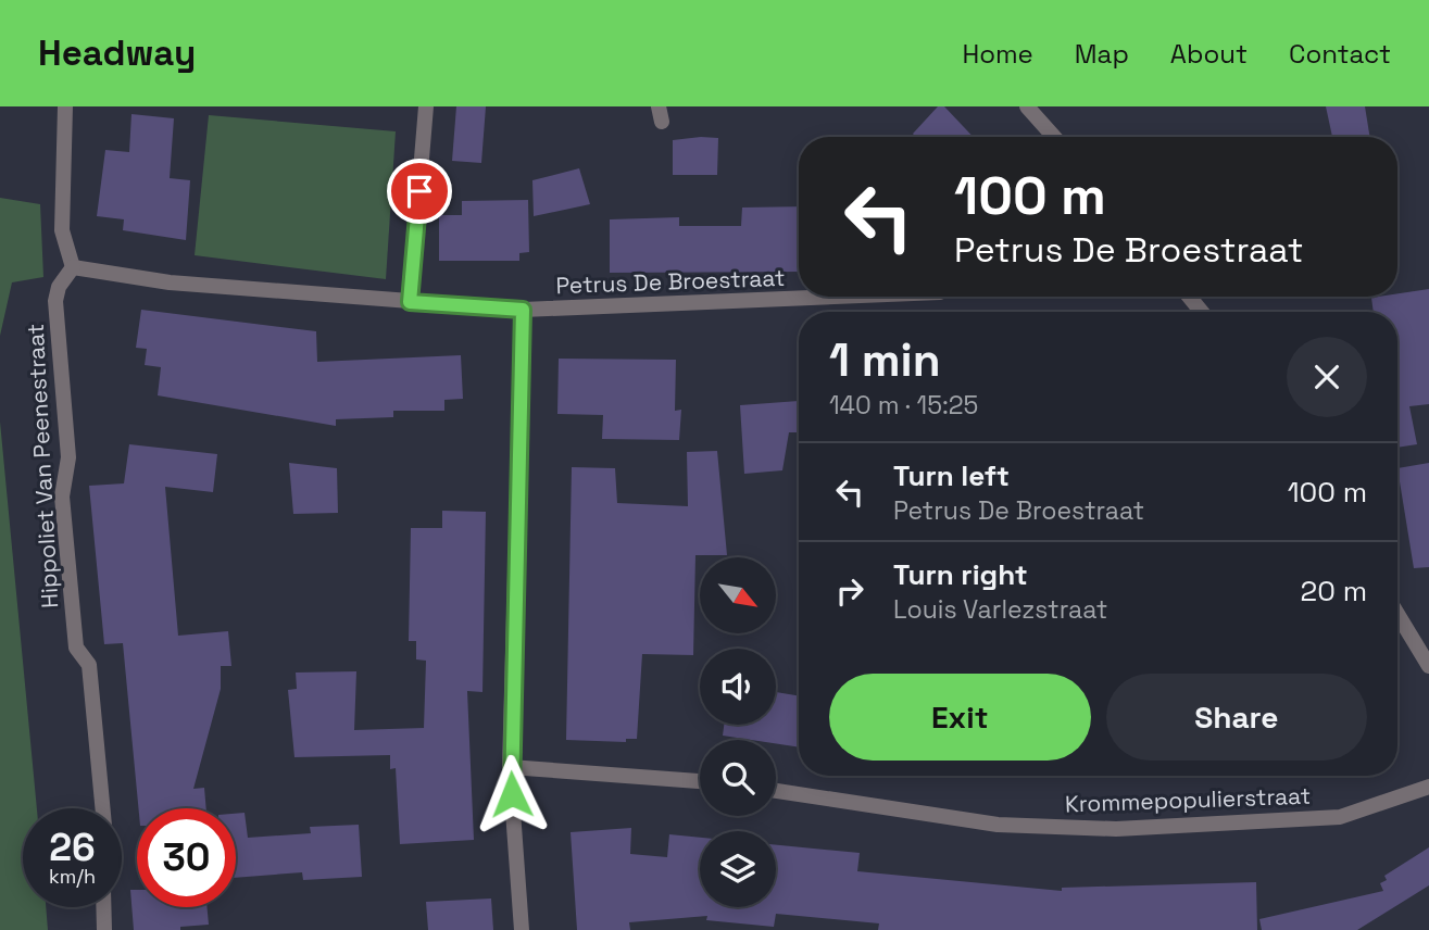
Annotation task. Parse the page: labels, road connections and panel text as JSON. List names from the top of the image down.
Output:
{
  "streets": {
    "street": ["Petrus De Broestraat", "Hippoliet Van Peenestraat", "Krommepopulierstraat"]
  },
  "crossings": [
    ["Petrus De Broestraat", "Hippoliet Van Peenestraat"]
  ],
  "north": "bottom right",
  "page": {
    "header": "Headway",
    "nav": [
      "Home",
      "Map",
      "About",
      "Contact"
    ],
    "turn": ["100 m", "Petrus De Broestraat"],
    "heading": ["1 min", "140 m · 15:25"],
    "list": [
      {
        "name": "Turn left",
        "note": "Petrus De Broestraat",
        "value": "100 m"
      },
      {
        "name": "Turn right",
        "note": "Louis Varlezstraat",
        "value": "20 m"
      }
    ],
    "buttons": ["Exit", "Share"],
    "speed": "26 km/h",
    "limit": "30"
  }
}
